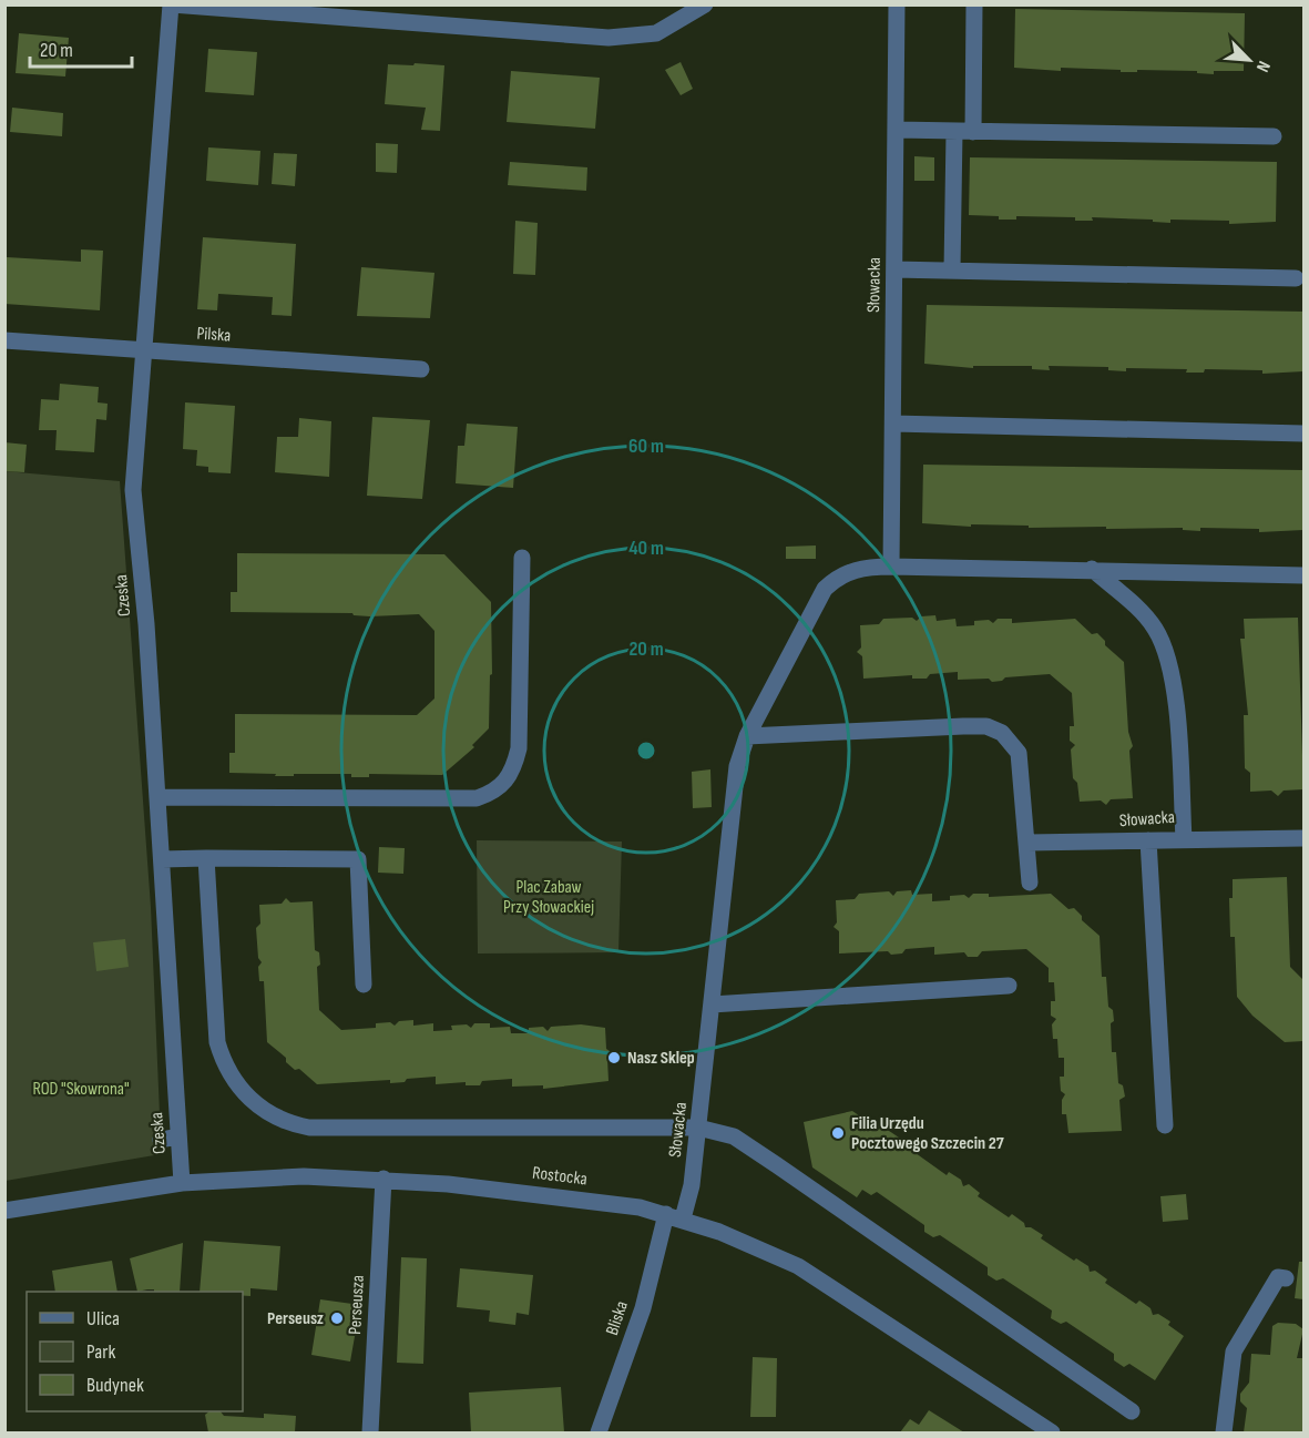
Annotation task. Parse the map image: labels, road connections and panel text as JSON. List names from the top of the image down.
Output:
{
  "streets": {
    "street": [
      "Słowacka",
      "Pilska",
      "Czeska",
      "Rostocka",
      "Perseusza",
      "Bliska"
    ]
  },
  "crossings": [
    ["Słowacka", "Rostocka"],
    ["Pilska", "Czeska"],
    ["Czeska", "Rostocka"],
    ["Rostocka", "Perseusza"],
    ["Rostocka", "Bliska"]
  ],
  "parks": ["Plac Zabaw Przy Słowackiej", "ROD \"Skowrona\""],
  "places": ["Nasz Sklep", "Filia Urzędu Pocztowego Szczecin 27", "Perseusz"],
  "legend": ["Ulica", "Park", "Budynek"],
  "scale_bar": "20 m",
  "north": "bottom right",
  "rings": ["60 m", "40 m", "20 m"]
}
